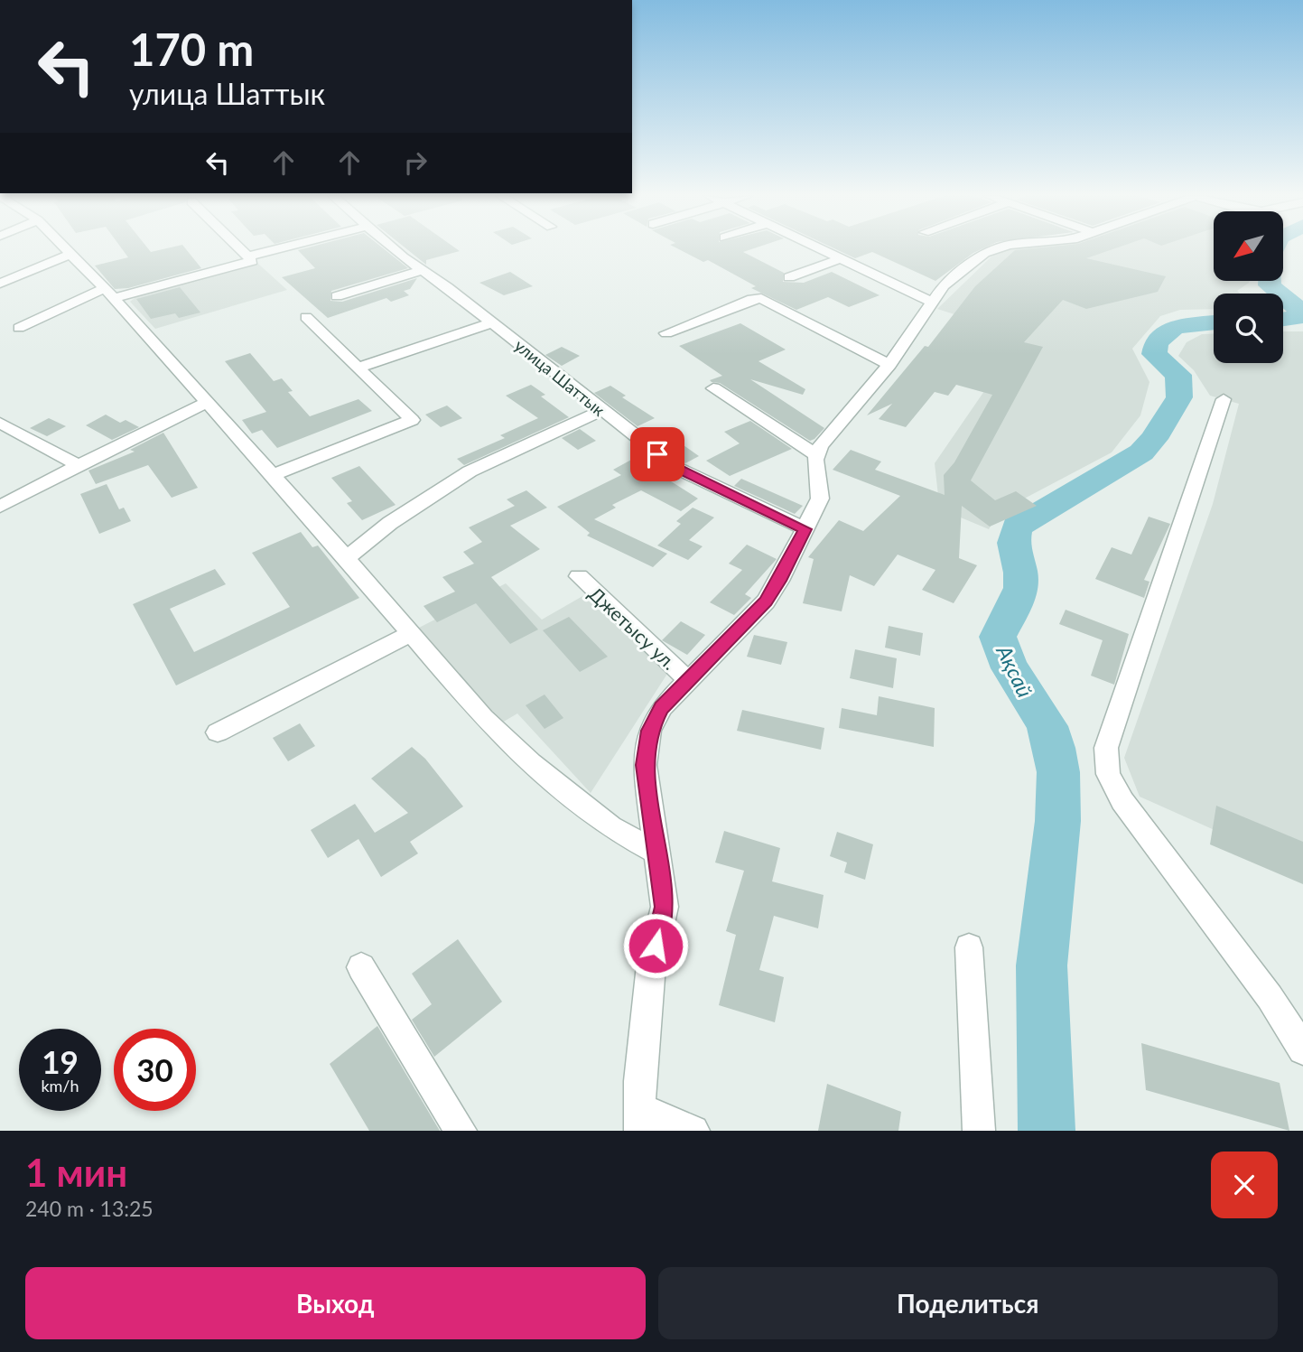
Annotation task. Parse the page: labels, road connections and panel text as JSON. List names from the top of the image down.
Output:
{
  "streets": {
    "street": ["улица Шаттык", "Джетысу ул."]
  },
  "water": ["Ақсай"],
  "north": "bottom left",
  "page": {
    "turn": ["170 m", "улица Шаттык"],
    "speed": "19 km/h",
    "limit": "30",
    "heading": ["1 мин", "240 m · 13:25"],
    "buttons": ["Выход", "Поделиться"]
  }
}
